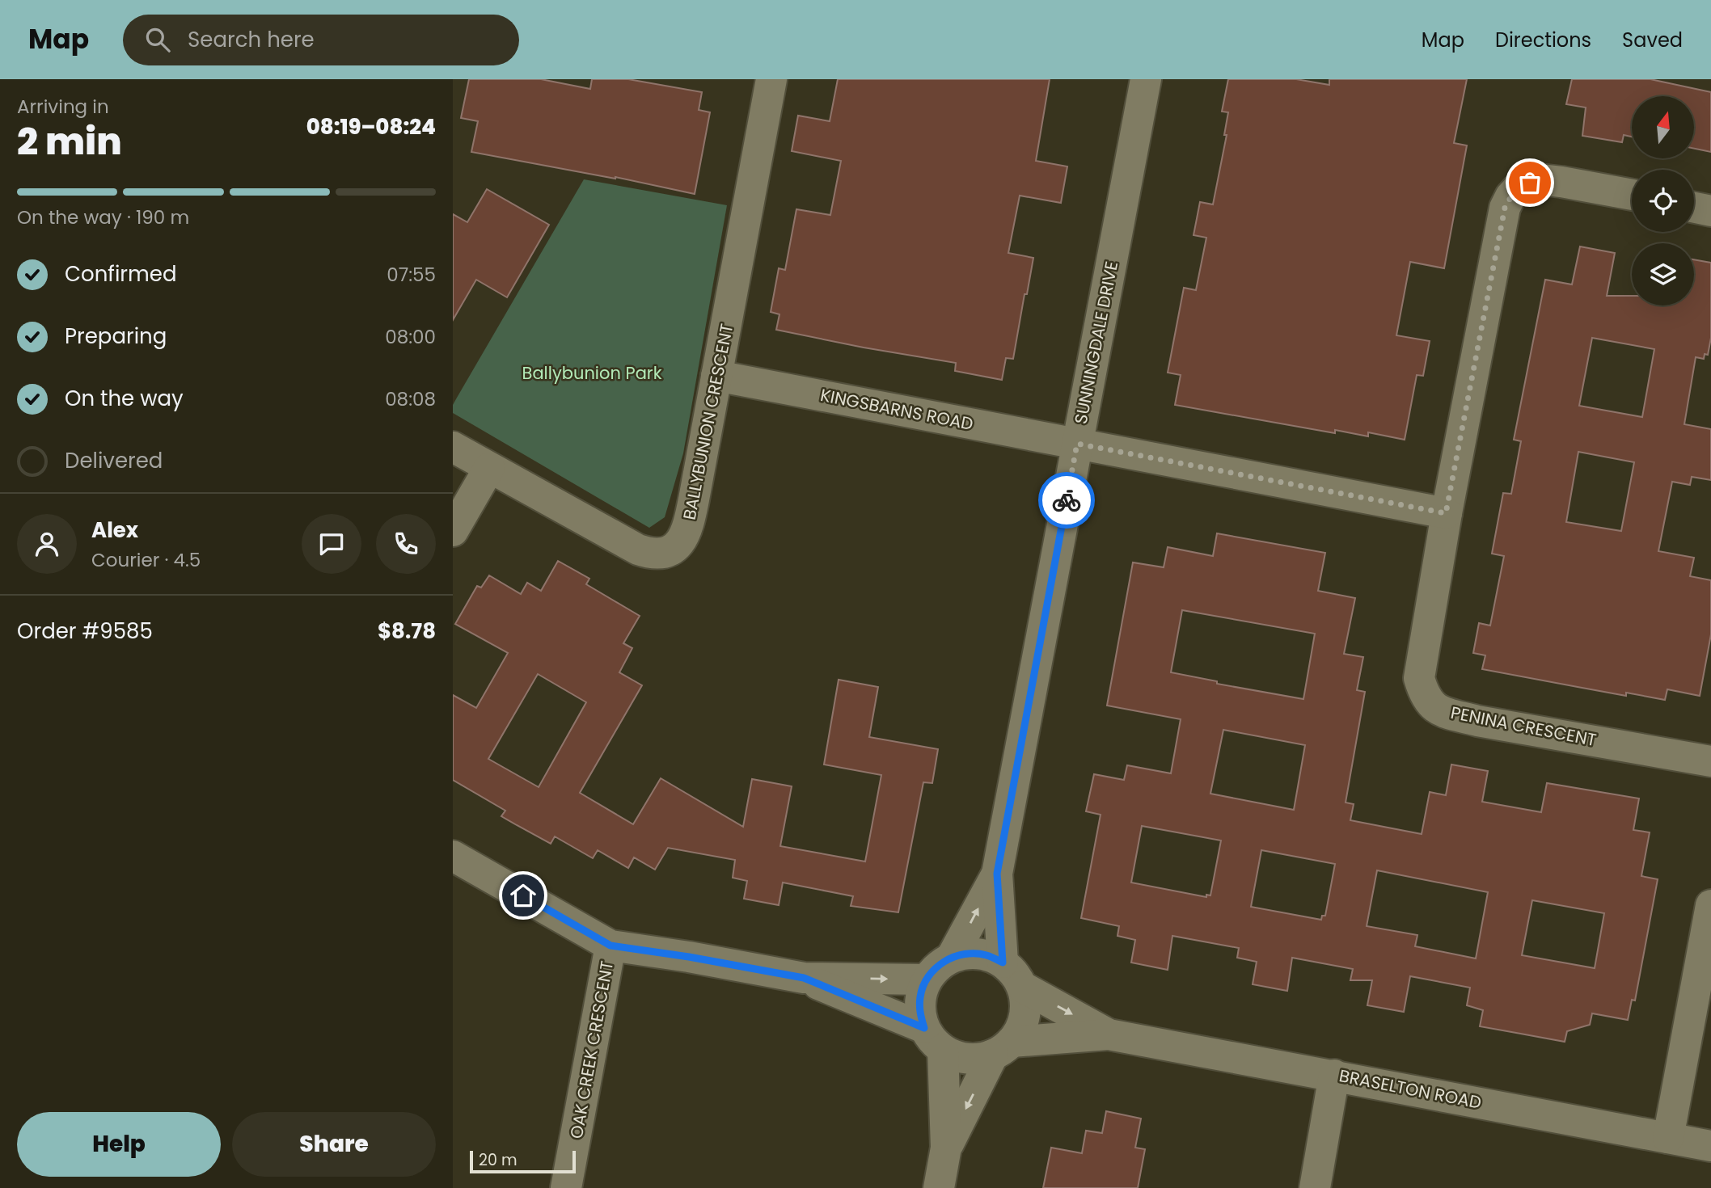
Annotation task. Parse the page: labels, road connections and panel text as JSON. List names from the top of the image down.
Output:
{
  "streets": {
    "street": [
      "SUNNINGDALE DRIVE",
      "KINGSBARNS ROAD",
      "BALLYBUNION CRESCENT",
      "PENINA CRESCENT",
      "OAK CREEK CRESCENT",
      "BRASELTON ROAD"
    ]
  },
  "crossings": [
    ["SUNNINGDALE DRIVE", "KINGSBARNS ROAD"],
    ["SUNNINGDALE DRIVE", "BRASELTON ROAD"],
    ["KINGSBARNS ROAD", "BALLYBUNION CRESCENT"]
  ],
  "parks": ["Ballybunion Park"],
  "scale_bar": "20 m",
  "north": "top",
  "page": {
    "header": "Map",
    "search": "Search here",
    "nav": ["Map", "Directions", "Saved"],
    "heading": ["2 min", "Arriving in", "08:19–08:24"],
    "panel": [
      "Alex",
      "Courier · 4.5",
      "Order #9585",
      "$8.78"
    ],
    "bar": "On the way · 190 m",
    "list": [
      ["Confirmed", "07:55"],
      ["Preparing", "08:00"],
      ["On the way", "08:08"],
      "Delivered"
    ],
    "buttons": ["Help", "Share"],
    "scale": "20 m"
  }
}
